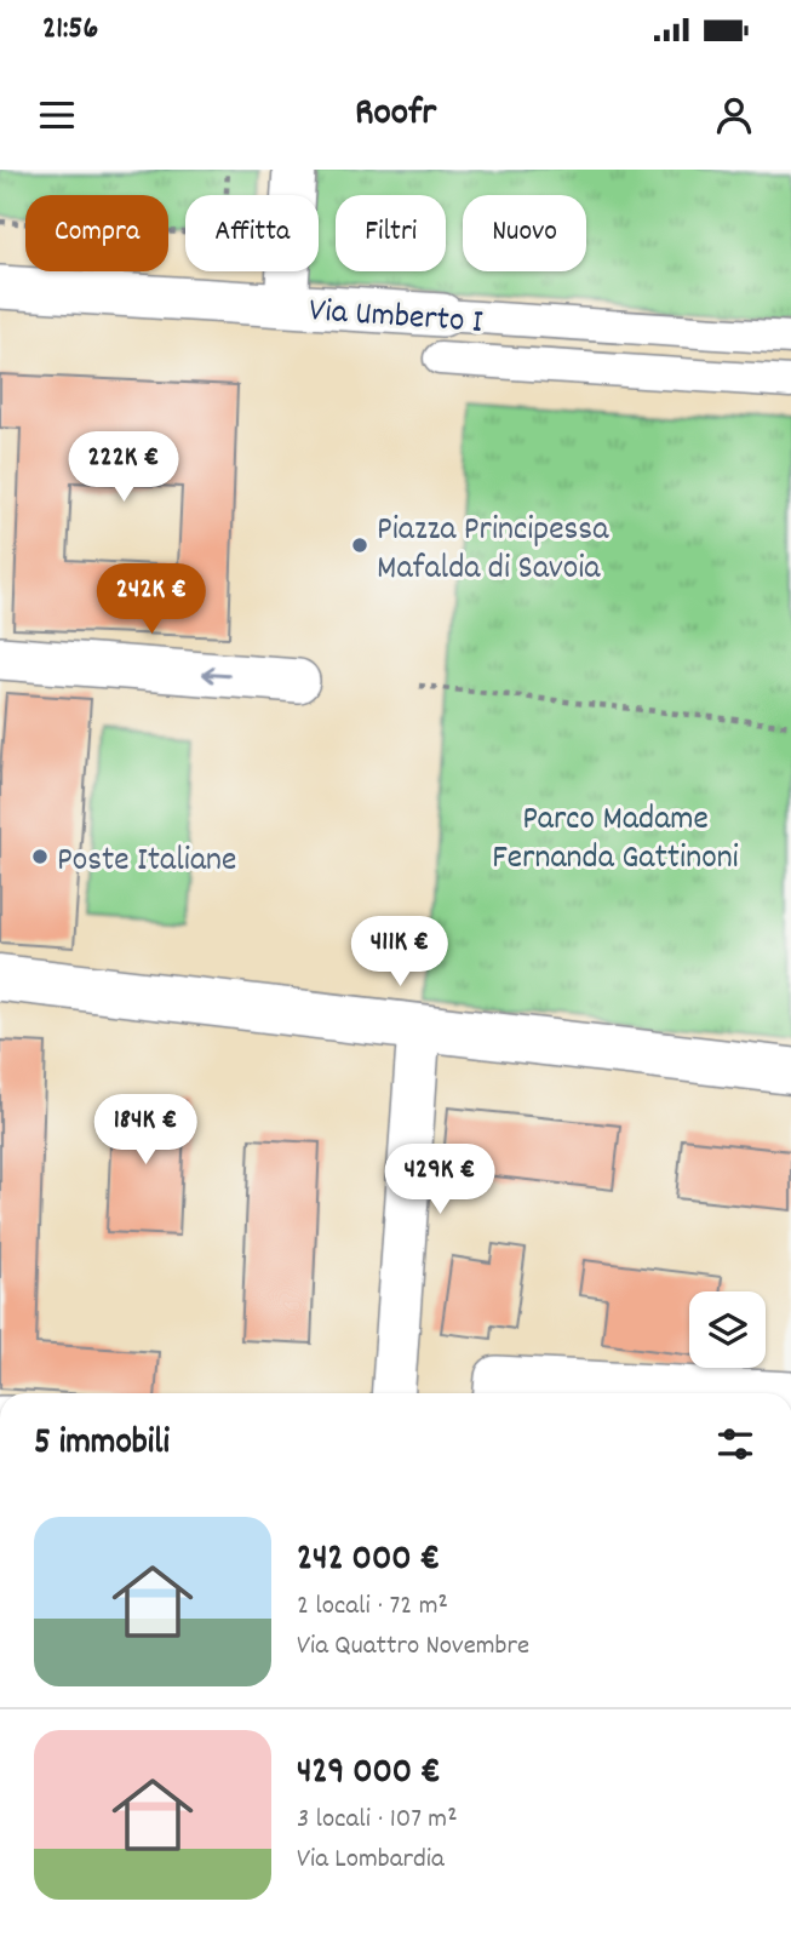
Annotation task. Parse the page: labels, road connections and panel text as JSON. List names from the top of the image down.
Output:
{
  "streets": {
    "street": ["Via Umberto I"]
  },
  "parks": ["Parco Madame Fernanda Gattinoni"],
  "places": ["Piazza Principessa Mafalda di Savoia", "Poste Italiane"],
  "page": {
    "status": "21:56",
    "header": "Roofr",
    "chip": [
      "Compra",
      "Affitta",
      "Filtri",
      "Nuovo"
    ],
    "price": [
      "222K €",
      "242K €",
      "411K €",
      "184K €",
      "429K €"
    ],
    "heading": "5 immobili",
    "list": [
      {
        "name": "242 000 €",
        "note": "2 locali · 72 m² · Via Quattro Novembre"
      },
      {
        "name": "429 000 €",
        "note": "3 locali · 107 m² · Via Lombardia"
      }
    ]
  }
}
